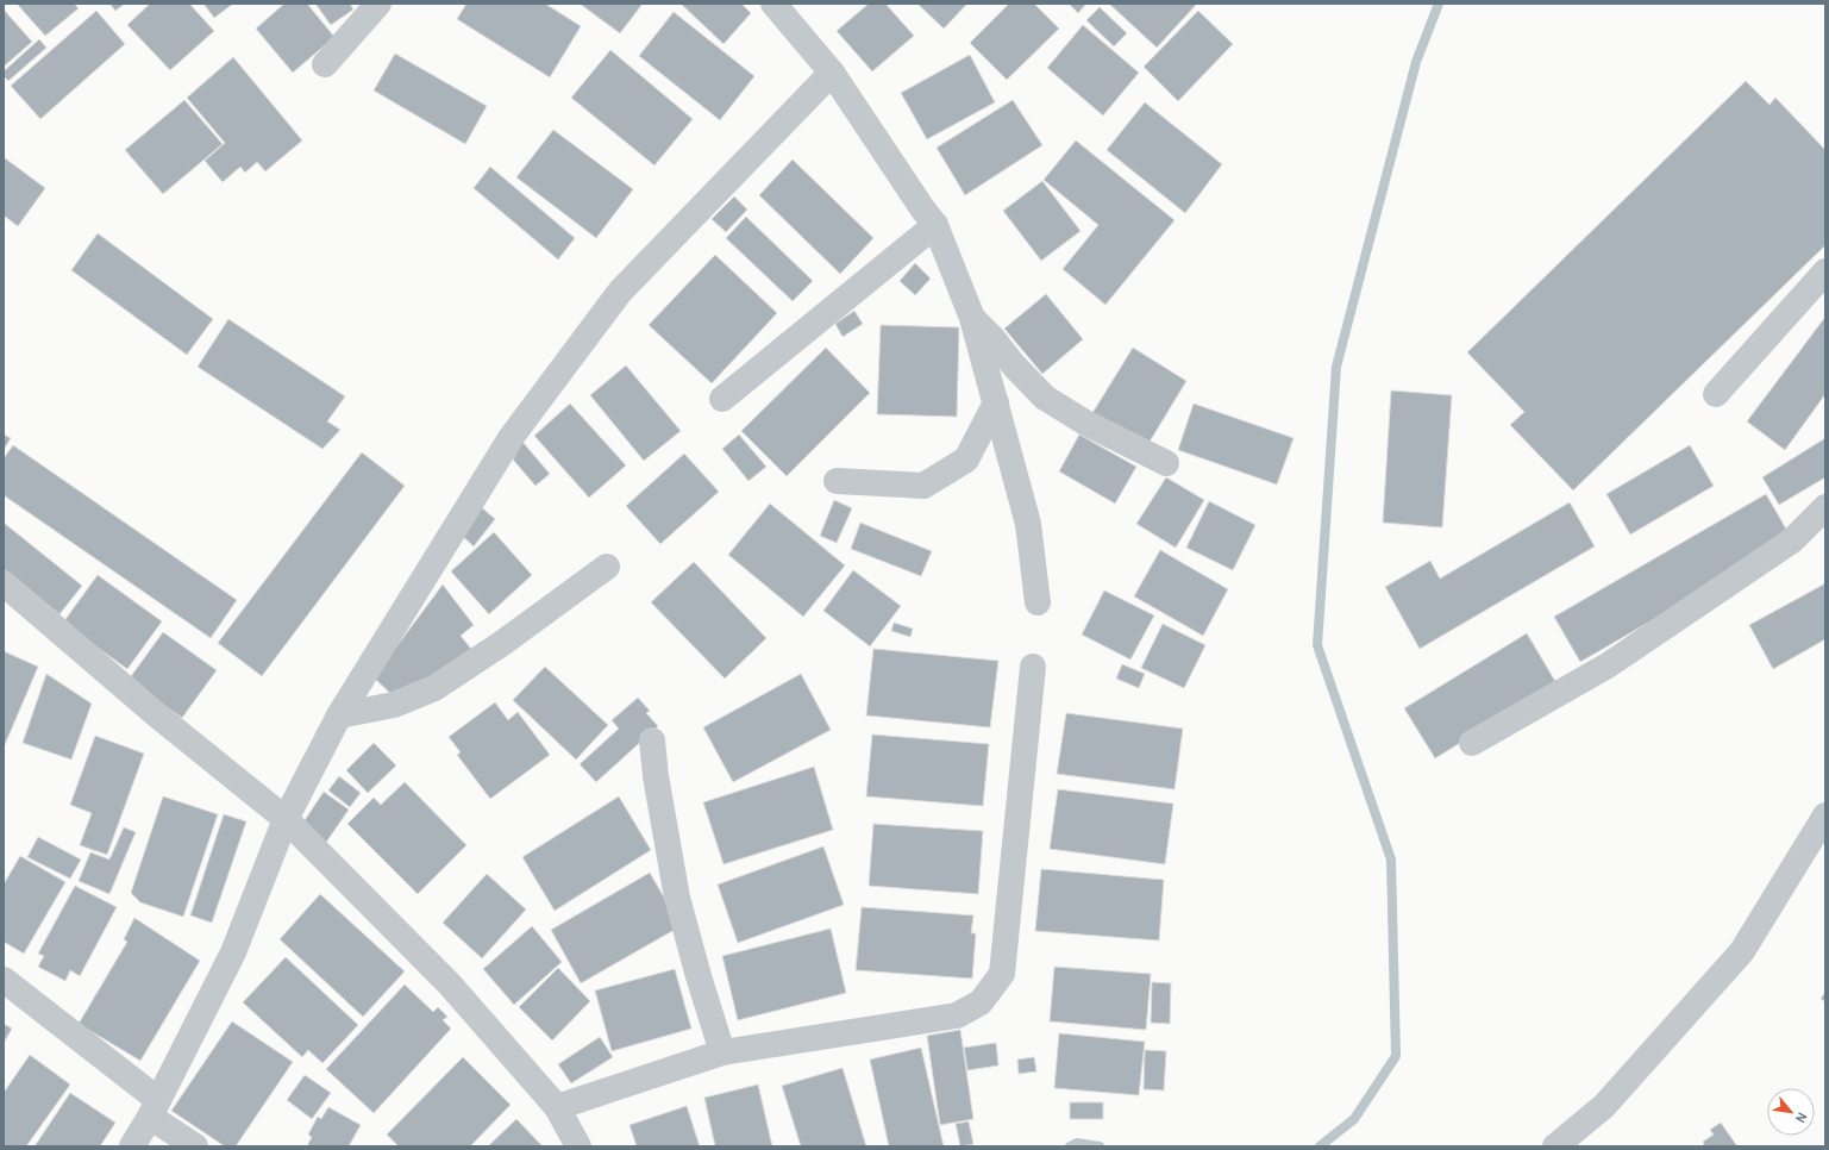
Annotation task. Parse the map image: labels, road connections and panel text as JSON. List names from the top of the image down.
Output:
{
  "north": "bottom right"
}
